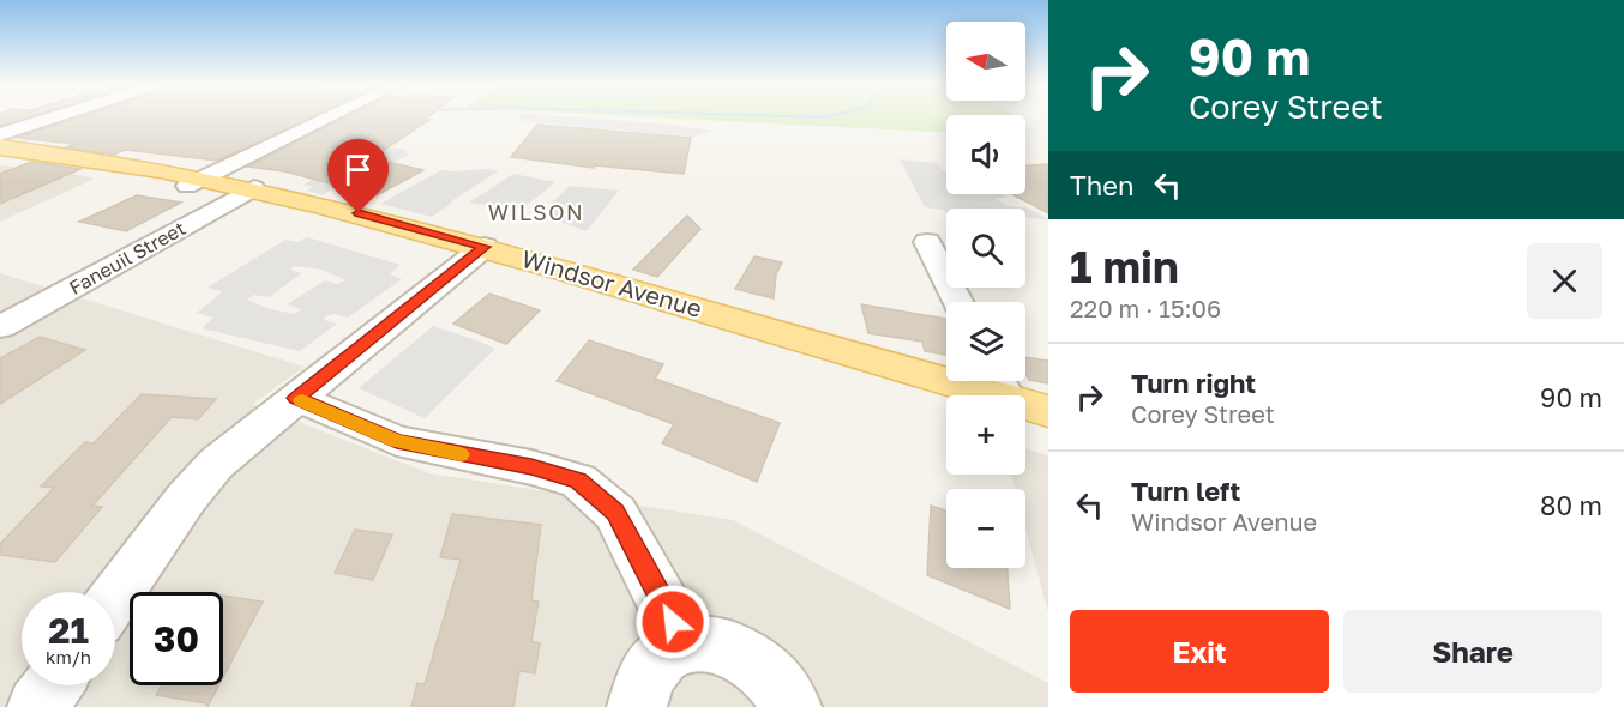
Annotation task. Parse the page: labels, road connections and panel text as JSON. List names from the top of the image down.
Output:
{
  "streets": {
    "main road": ["Windsor Avenue"],
    "street": ["Faneuil Street"]
  },
  "crossings": [
    ["Faneuil Street", "Windsor Avenue"]
  ],
  "districts": ["WILSON"],
  "north": "left",
  "page": {
    "turn": ["90 m", "Corey Street"],
    "map_buttons": ["+", "−"],
    "then": "Then",
    "heading": ["1 min", "220 m · 15:06"],
    "list": [
      {
        "name": "Turn right",
        "note": "Corey Street",
        "value": "90 m"
      },
      {
        "name": "Turn left",
        "note": "Windsor Avenue",
        "value": "80 m"
      }
    ],
    "speed": "21 km/h",
    "limit": "30",
    "buttons": ["Exit", "Share"]
  }
}
